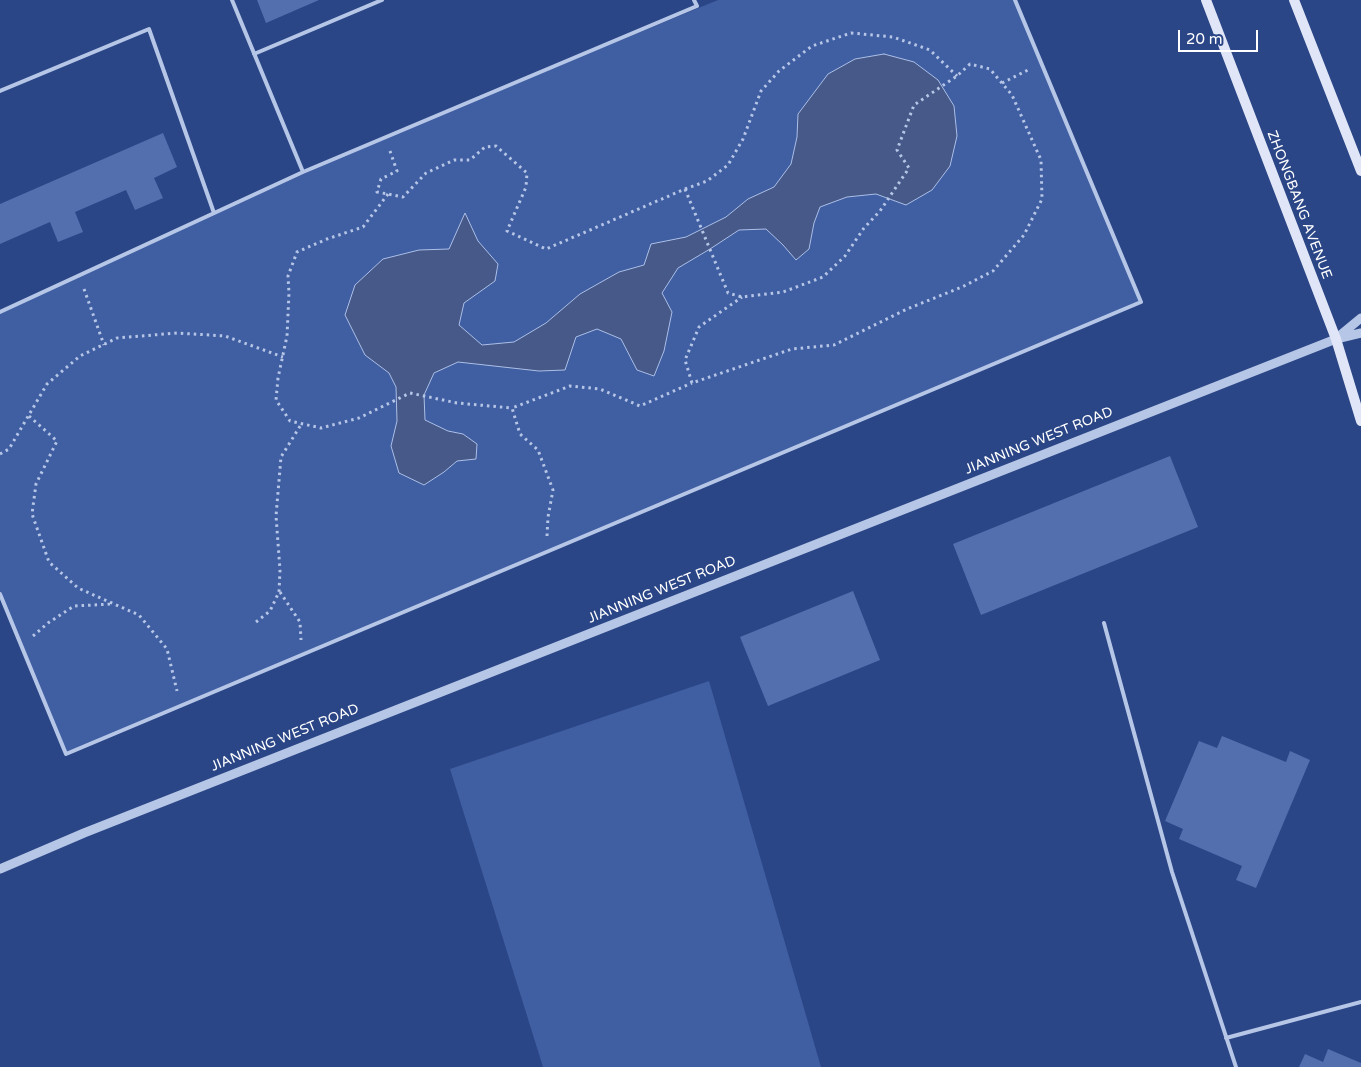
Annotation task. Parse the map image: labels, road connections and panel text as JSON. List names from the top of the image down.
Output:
{
  "streets": {
    "main road": ["ZHONGBANG AVENUE"],
    "street": ["JIANNING WEST ROAD"]
  },
  "crossings": [
    ["ZHONGBANG AVENUE", "JIANNING WEST ROAD"]
  ],
  "scale_bar": "20 m"
}
